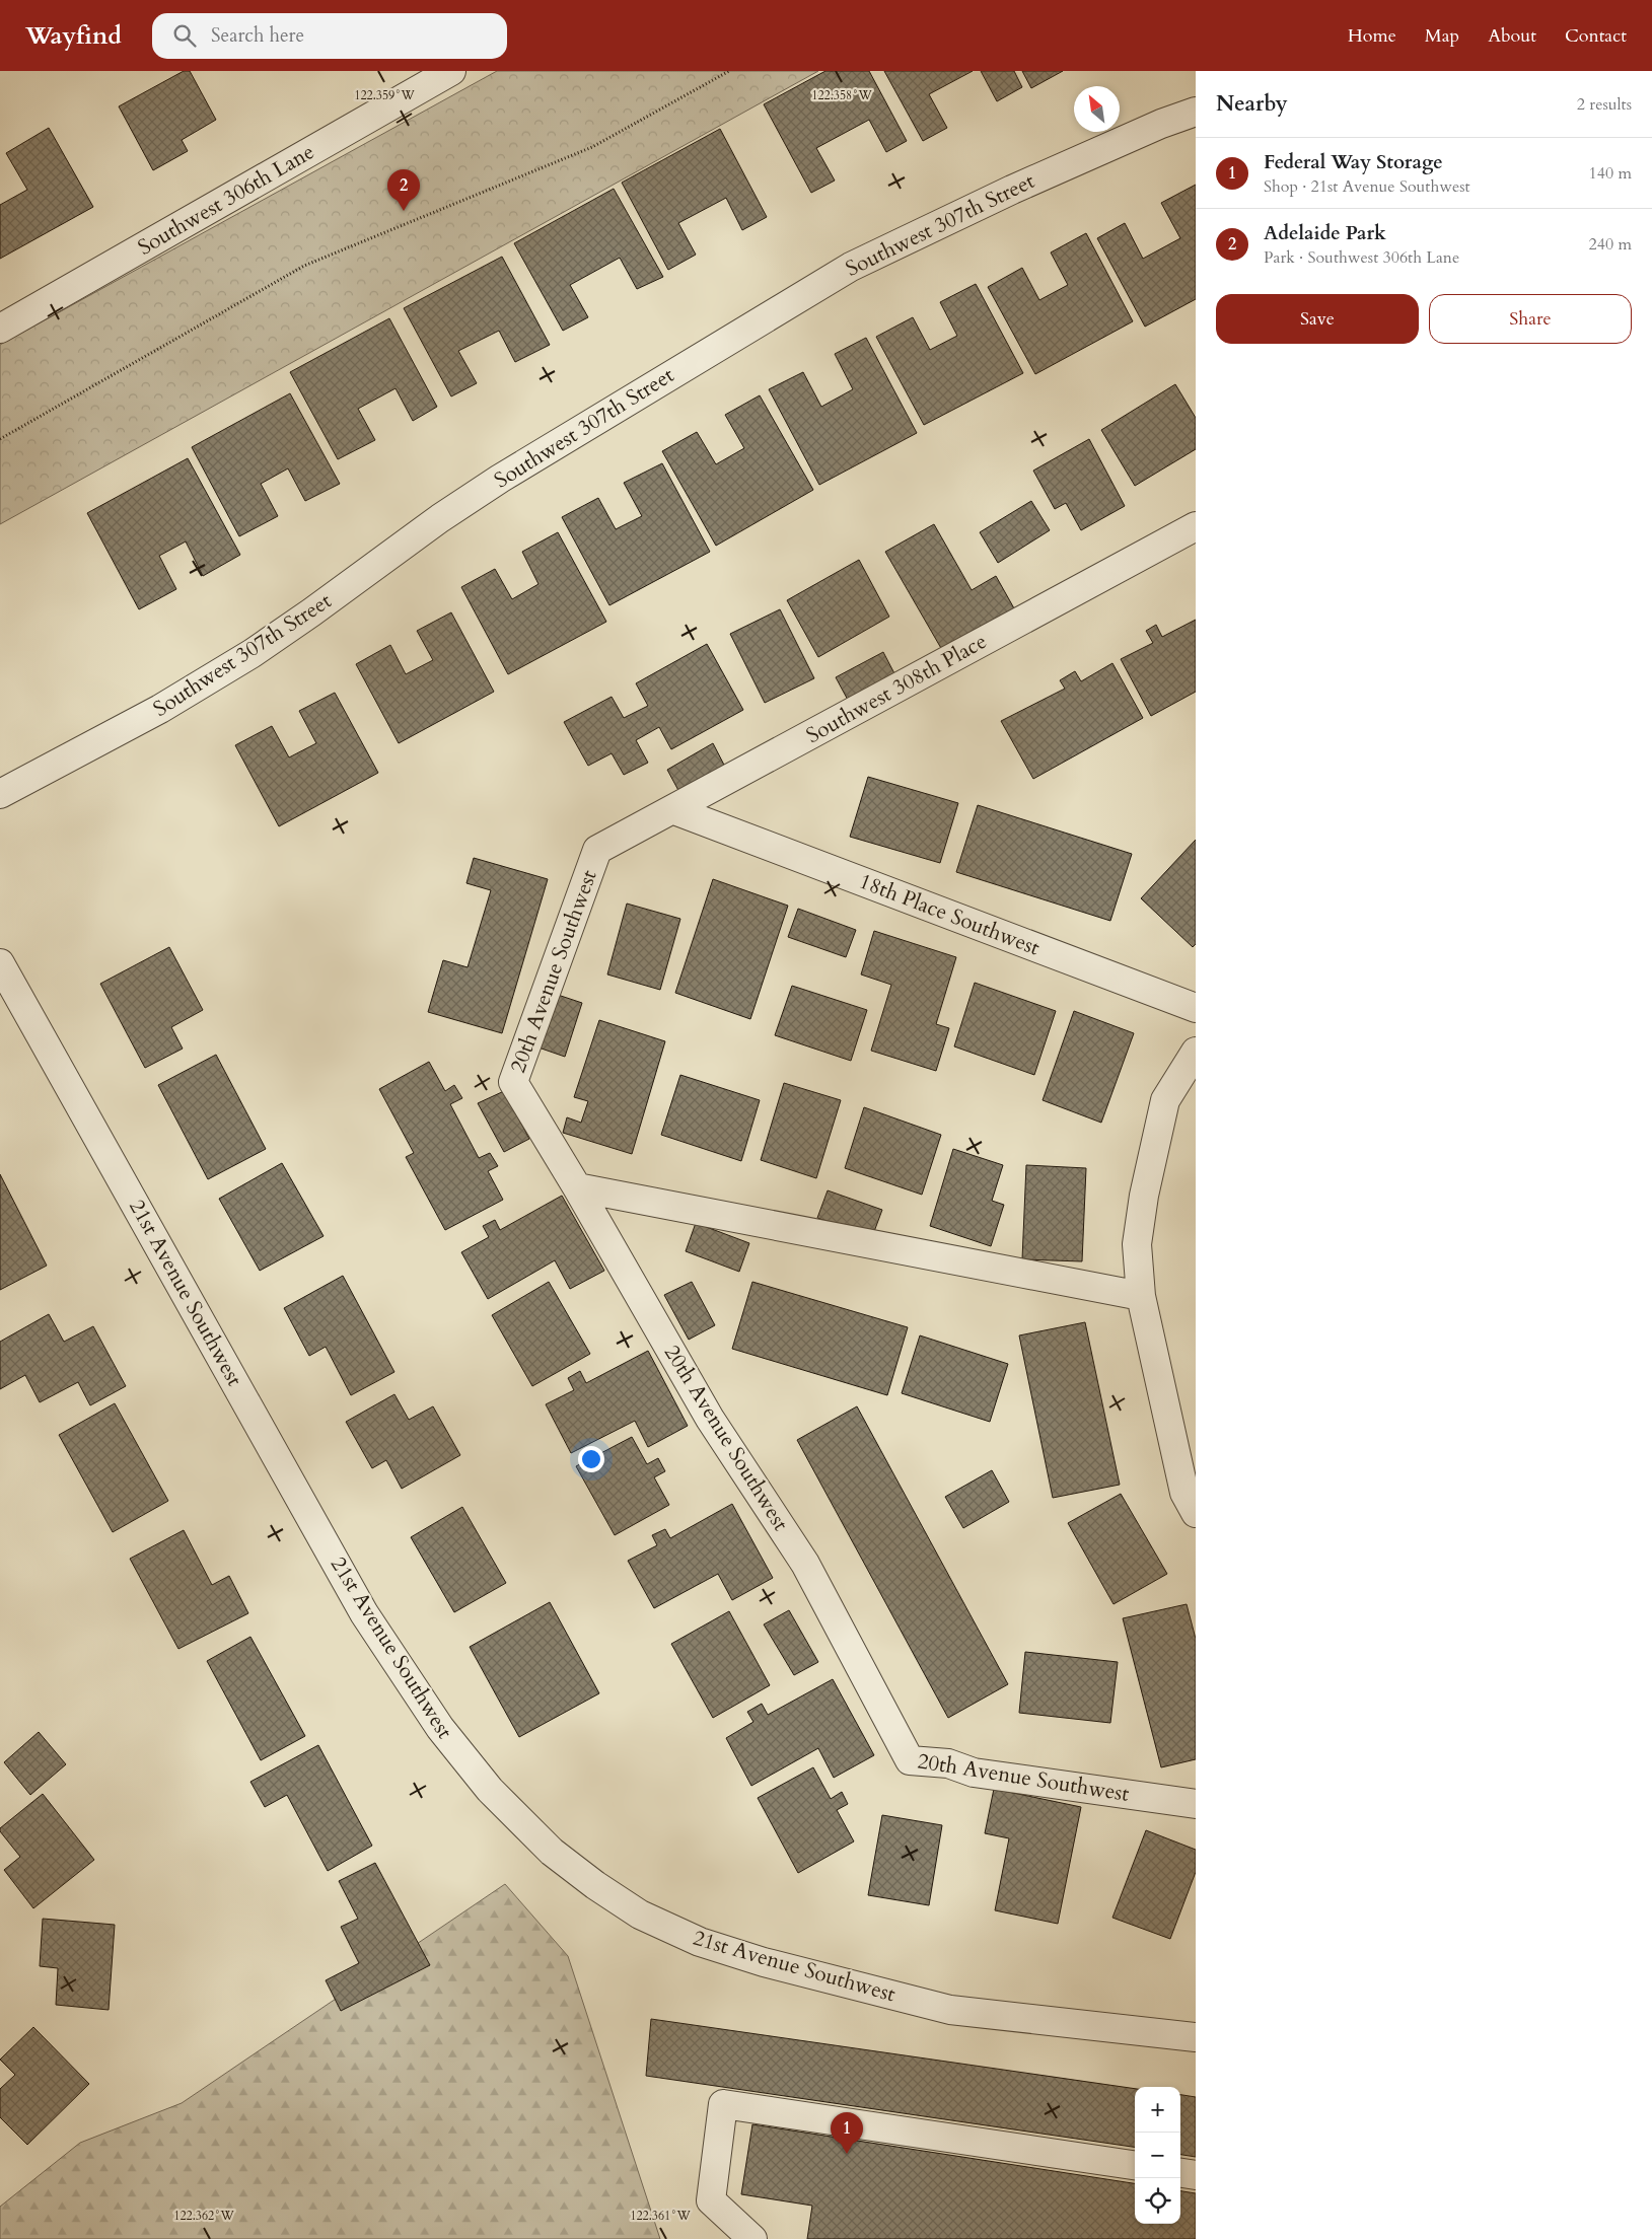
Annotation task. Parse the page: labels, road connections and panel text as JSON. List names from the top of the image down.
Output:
{
  "streets": {
    "street": [
      "Southwest 306th Lane",
      "Southwest 307th Street",
      "Southwest 308th Place",
      "18th Place Southwest",
      "20th Avenue Southwest",
      "21st Avenue Southwest"
    ]
  },
  "crossings": [
    ["Southwest 308th Place", "18th Place Southwest"],
    ["Southwest 308th Place", "20th Avenue Southwest"]
  ],
  "north": "top left",
  "page": {
    "header": "Wayfind",
    "search": "Search here",
    "nav": [
      "Home",
      "Map",
      "About",
      "Contact"
    ],
    "heading": ["Nearby", "2 results"],
    "list": [
      {
        "mark": "1",
        "name": "Federal Way Storage",
        "note": "Shop · 21st Avenue Southwest",
        "value": "140 m"
      },
      {
        "mark": "2",
        "name": "Adelaide Park",
        "note": "Park · Southwest 306th Lane",
        "value": "240 m"
      }
    ],
    "pins": ["2", "1"],
    "buttons": ["Save", "Share"],
    "map_buttons": ["+", "−"]
  },
  "coordinates": [
    "122.359°W",
    "122.358°W",
    "122.362°W",
    "122.361°W"
  ]
}
